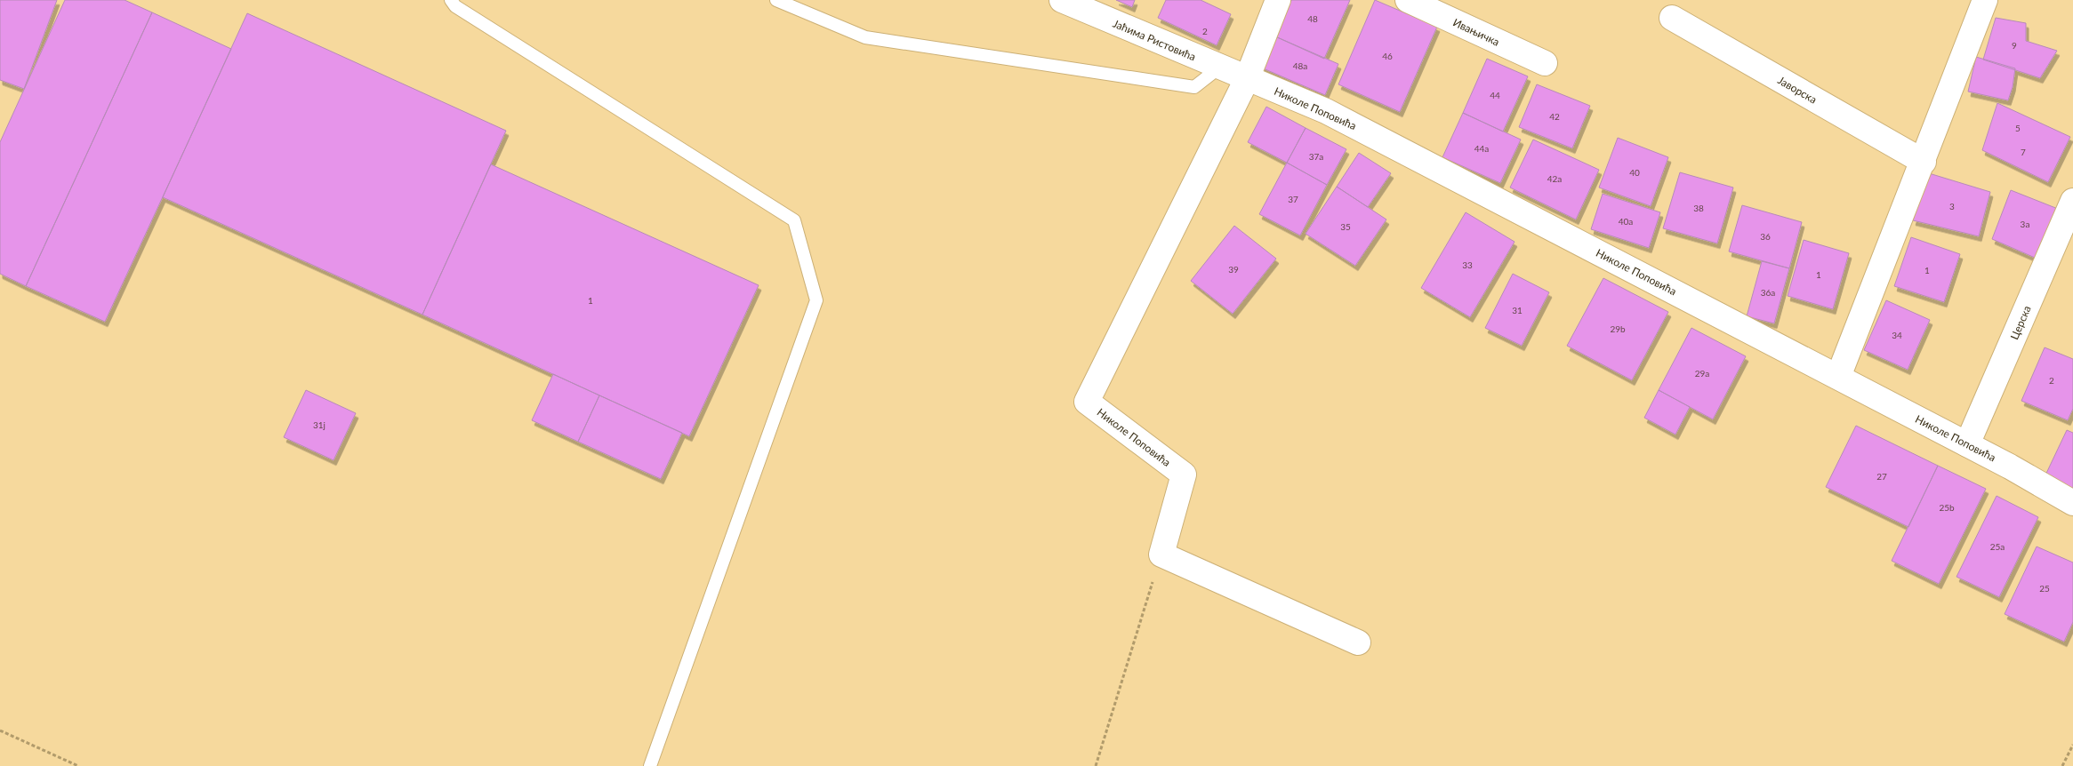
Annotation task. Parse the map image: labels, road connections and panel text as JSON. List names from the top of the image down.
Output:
{
  "streets": {
    "street": [
      "Ивањичка",
      "Јаћима Ристовића",
      "Јаворска",
      "Николе Поповића",
      "Церска"
    ]
  },
  "crossings": [
    ["Јаћима Ристовића", "Николе Поповића"],
    ["Николе Поповића", "Церска"]
  ],
  "house_numbers": [
    "48",
    "2",
    "9",
    "46",
    "48a",
    "44",
    "42",
    "5",
    "44a",
    "7",
    "37a",
    "40",
    "42a",
    "37",
    "3",
    "38",
    "40a",
    "3a",
    "35",
    "36",
    "33",
    "39",
    "1",
    "1",
    "36a",
    "1",
    "31",
    "29b",
    "34",
    "29a",
    "2",
    "31j",
    "27",
    "25b",
    "25a",
    "25"
  ]
}
